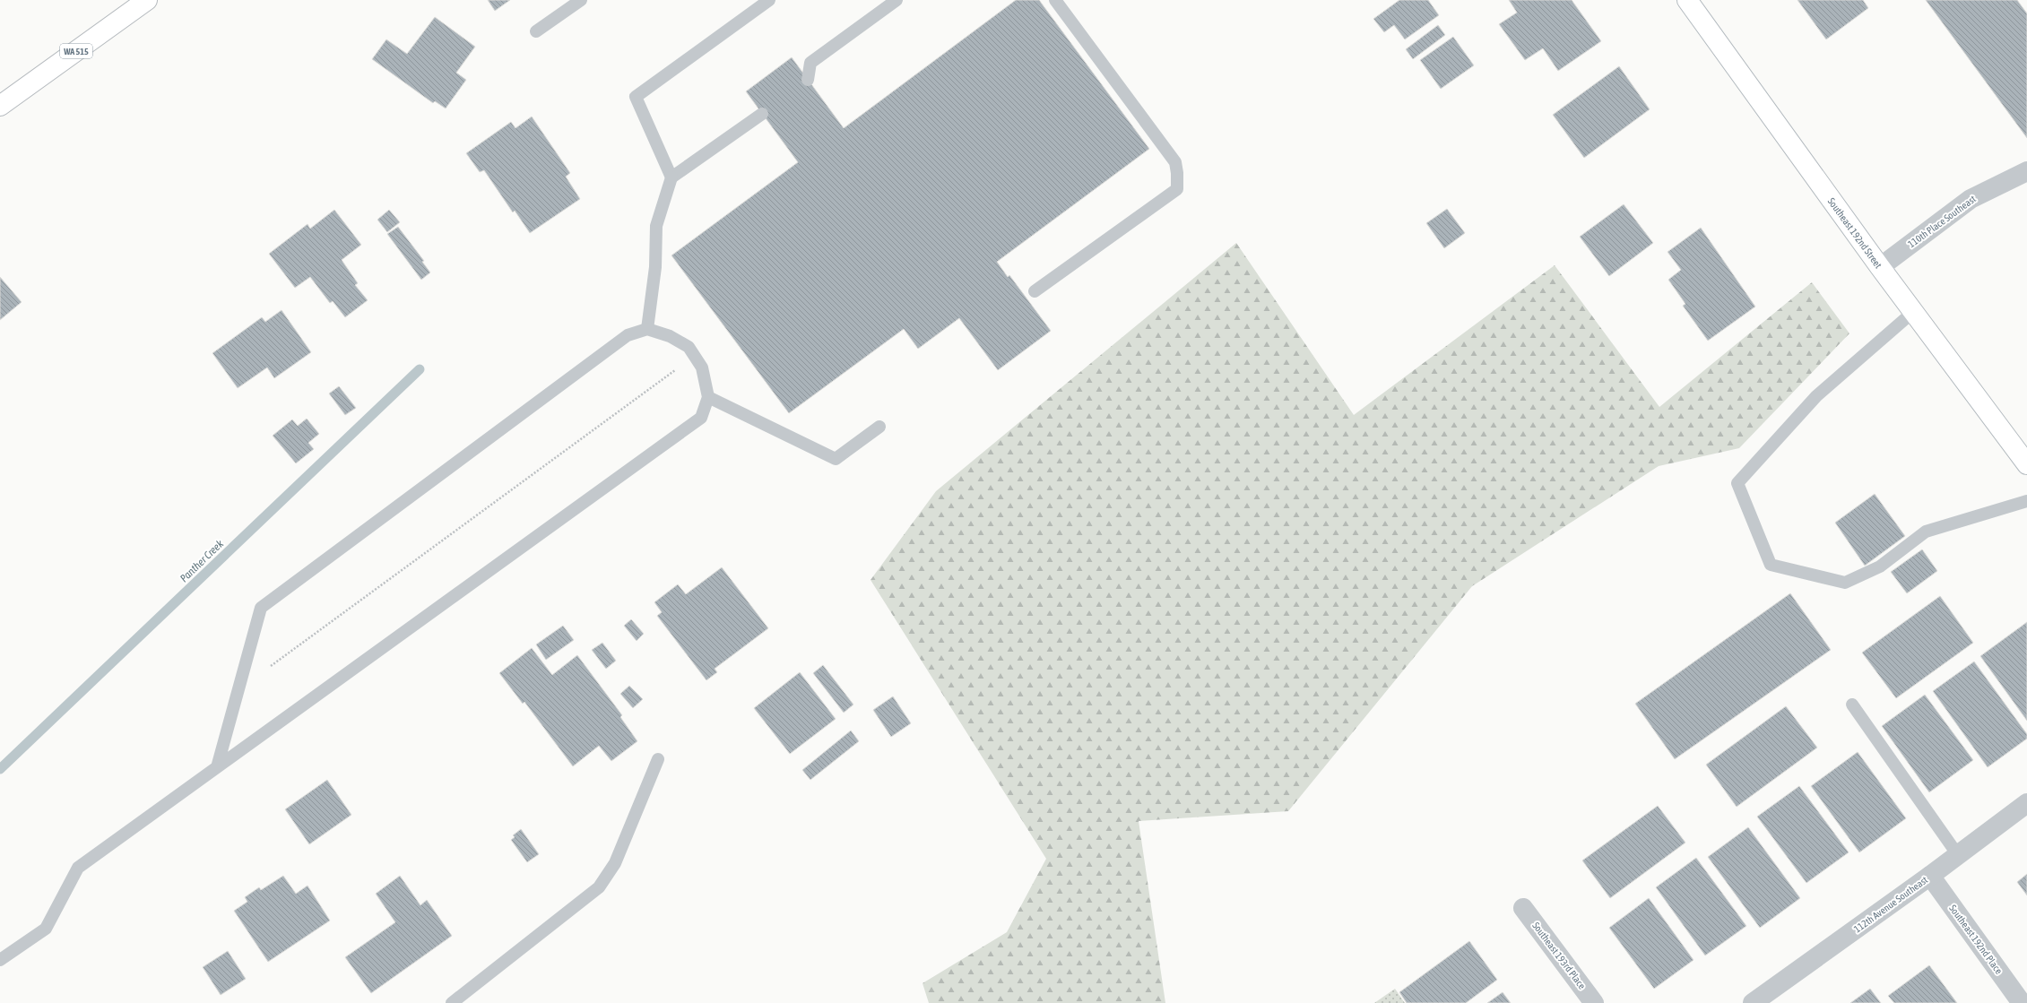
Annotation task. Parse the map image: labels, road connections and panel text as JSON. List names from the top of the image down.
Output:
{
  "streets": {
    "street": [
      "WA 515",
      "110th Place Southeast",
      "Southeast 192nd Street",
      "112th Avenue Southeast",
      "Southeast 192nd Place",
      "Southeast 193rd Place"
    ]
  },
  "crossings": [
    ["110th Place Southeast", "Southeast 192nd Street"],
    ["112th Avenue Southeast", "Southeast 192nd Place"]
  ],
  "water": ["Panther Creek"]
}
